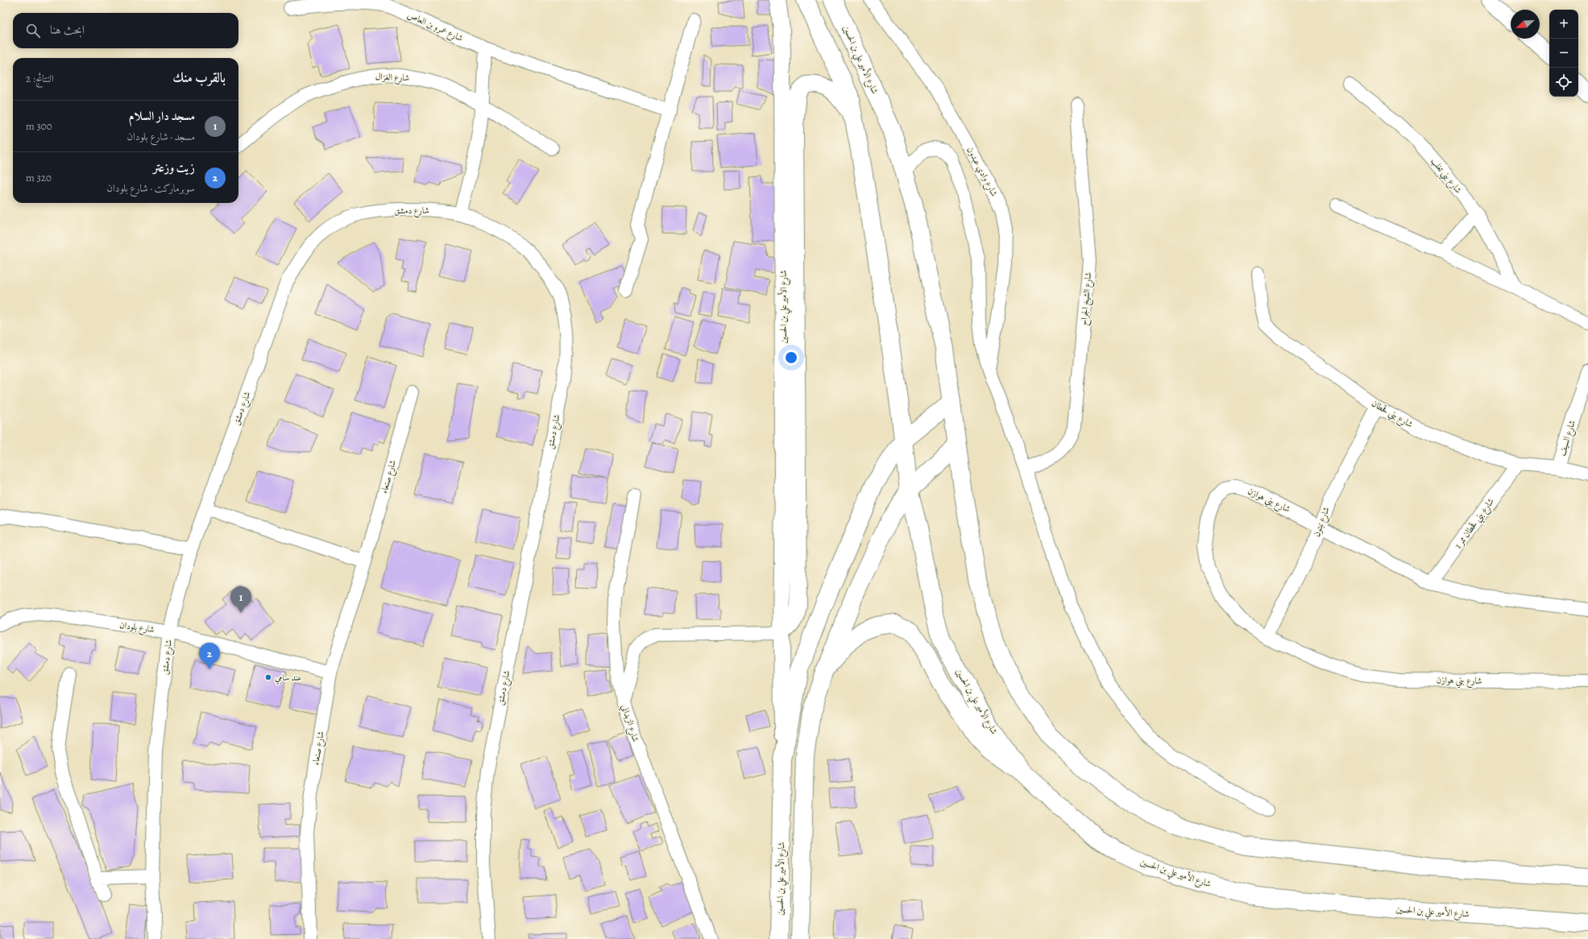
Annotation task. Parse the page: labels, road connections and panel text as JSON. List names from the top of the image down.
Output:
{
  "streets": {
    "main road": ["شارع الأمير علي بن الحسين"],
    "street": [
      "شارع عمرو بن العاص",
      "شارع الغزال",
      "شارع وادي عبدون",
      "شارع بني تغلب",
      "شارع دمشق",
      "شارع الشيخ الجراح",
      "شارع بني قحطان",
      "شارع السيف",
      "شارع صنعاء",
      "شارع بني هوازن",
      "شارع نبتون",
      "شارع بني قحطان ممر 1",
      "شارع بلودان",
      "شارع الزبداني"
    ]
  },
  "crossings": [
    ["شارع دمشق", "شارع بلودان"],
    ["شارع بني قحطان", "شارع السيف"],
    ["شارع بني قحطان", "شارع نبتون"],
    ["شارع بني قحطان", "شارع بني قحطان ممر 1"],
    ["شارع صنعاء", "شارع بلودان"],
    ["شارع بني هوازن", "شارع نبتون"],
    ["شارع بني هوازن", "شارع بني قحطان ممر 1"]
  ],
  "places": ["عند سامي"],
  "north": "bottom left",
  "page": {
    "map_buttons": ["+", "−"],
    "search": "ابحث هنا",
    "heading": ["بالقرب منك", "النتائج: 2"],
    "list": [
      {
        "mark": "1",
        "name": "مسجد دار السلام",
        "note": "مسجد · شارع بلودان",
        "value": "300 m"
      },
      {
        "mark": "2",
        "name": "زيت وزعتر",
        "note": "سوبرماركت · شارع بلودان",
        "value": "320 m"
      }
    ],
    "pins": ["1", "2"]
  }
}
